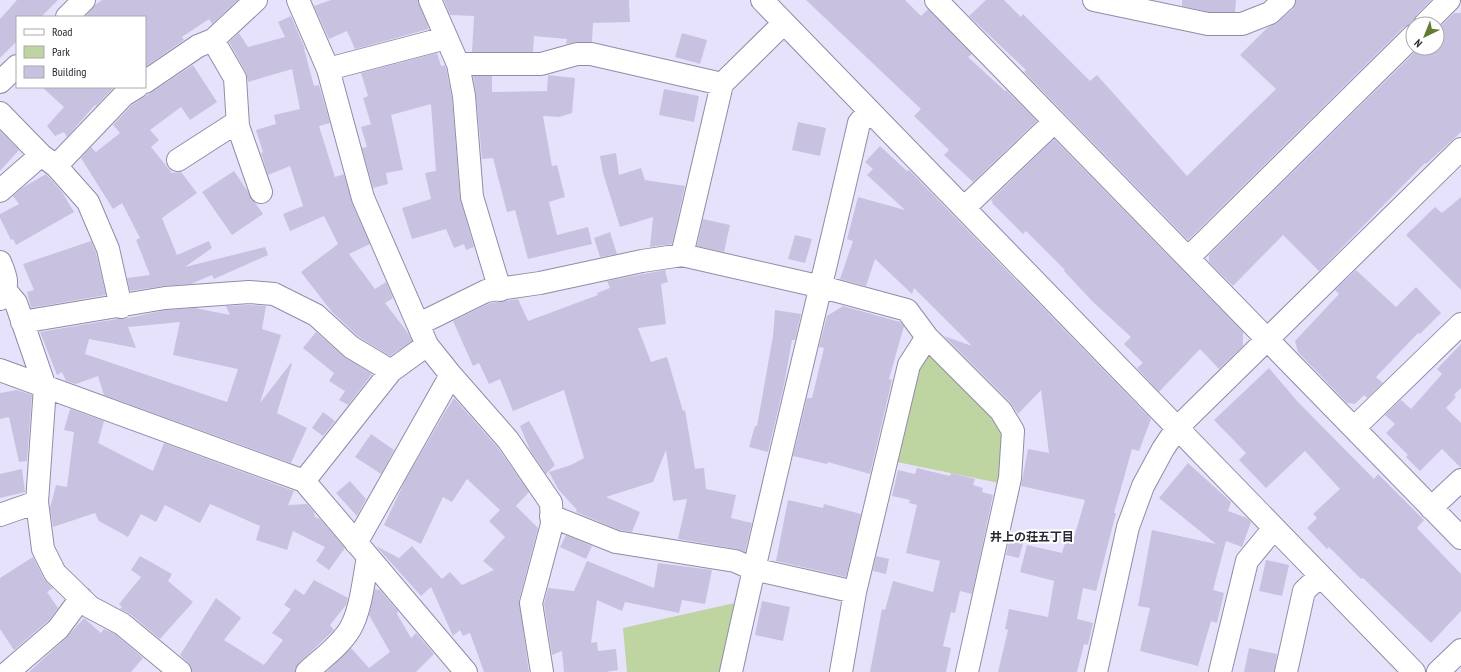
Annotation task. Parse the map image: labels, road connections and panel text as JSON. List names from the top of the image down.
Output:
{
  "districts": ["井上の荘五丁目"],
  "legend": ["Road", "Park", "Building"],
  "north": "bottom left"
}
